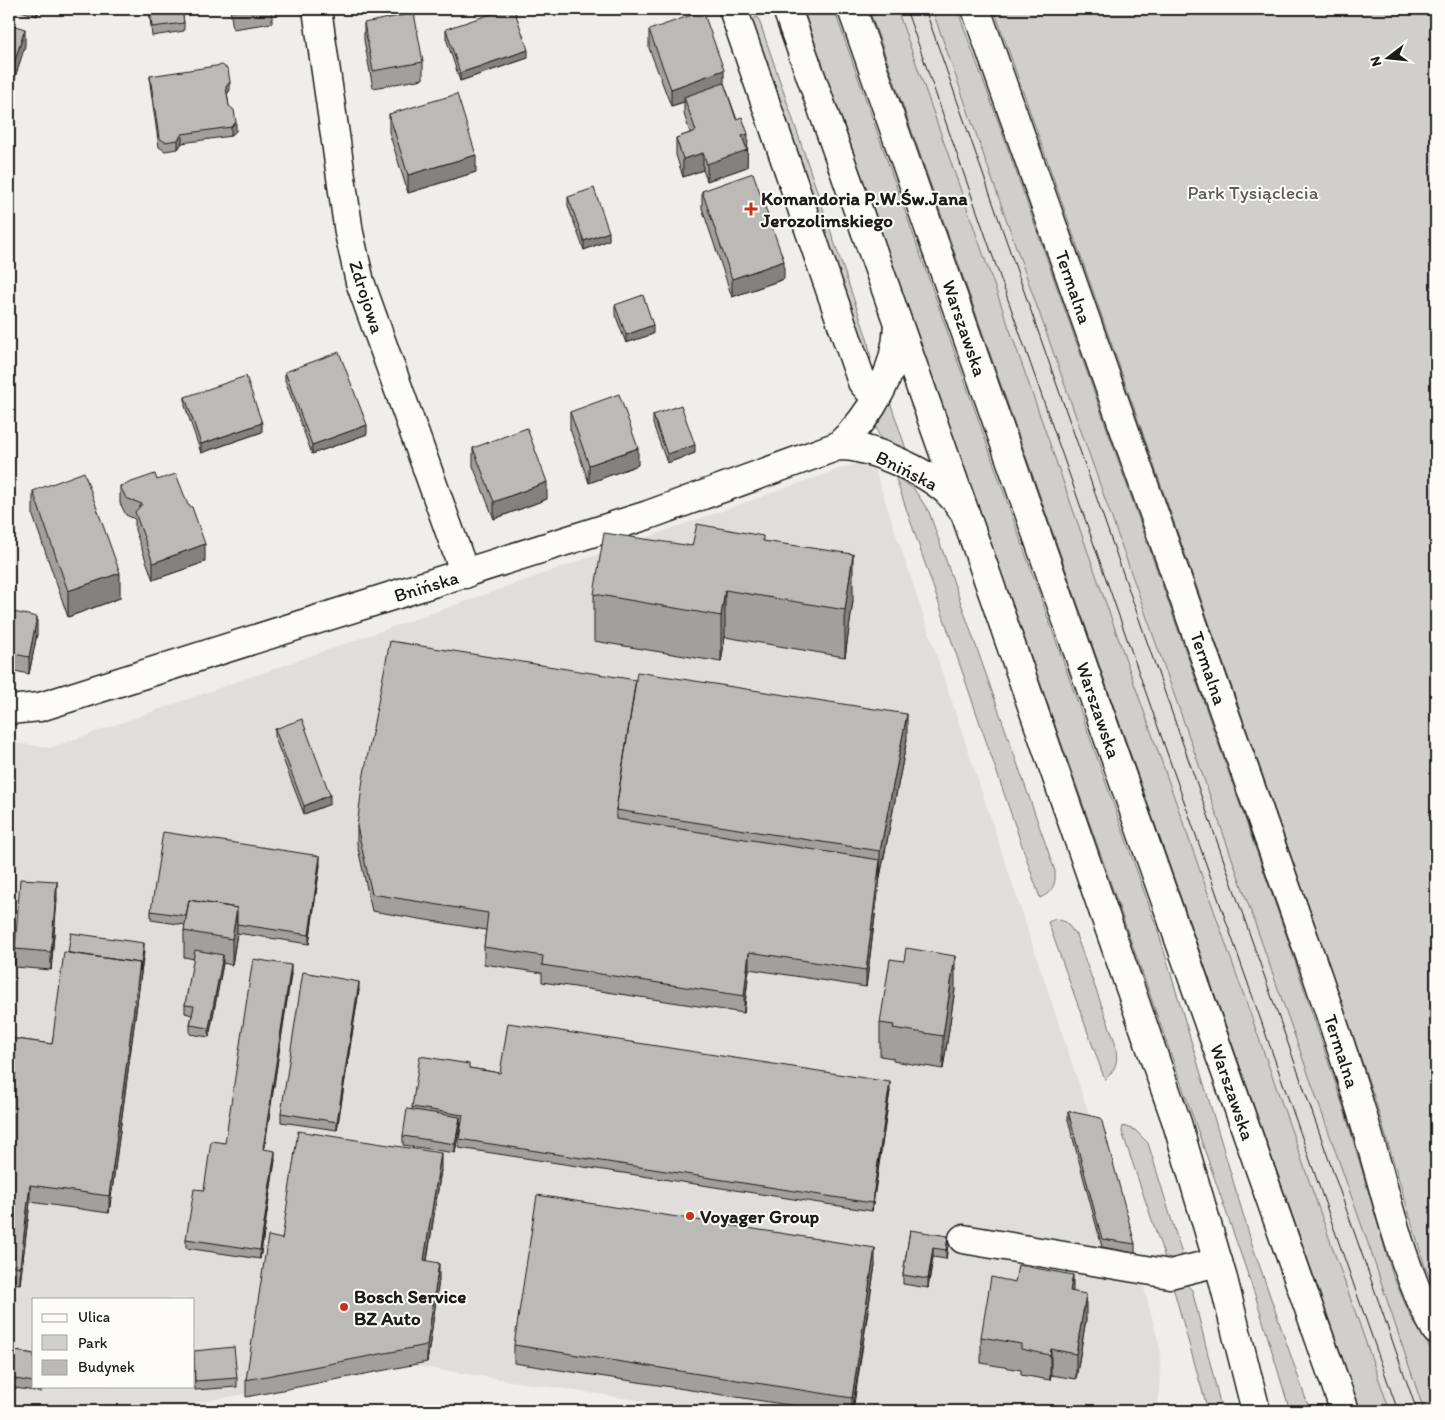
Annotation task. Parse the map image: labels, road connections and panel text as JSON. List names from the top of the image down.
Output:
{
  "streets": {
    "street": [
      "Termalna",
      "Zdrojowa",
      "Warszawska",
      "Bnińska"
    ]
  },
  "crossings": [
    ["Zdrojowa", "Bnińska"]
  ],
  "parks": ["Park Tysiąclecia"],
  "places": {
    "health": ["Komandoria P.W.Św.Jana Jerozolimskiego"],
    "other": ["Voyager Group", "Bosch Service BZ Auto"]
  },
  "legend": ["Ulica", "Park", "Budynek"],
  "north": "left"
}
